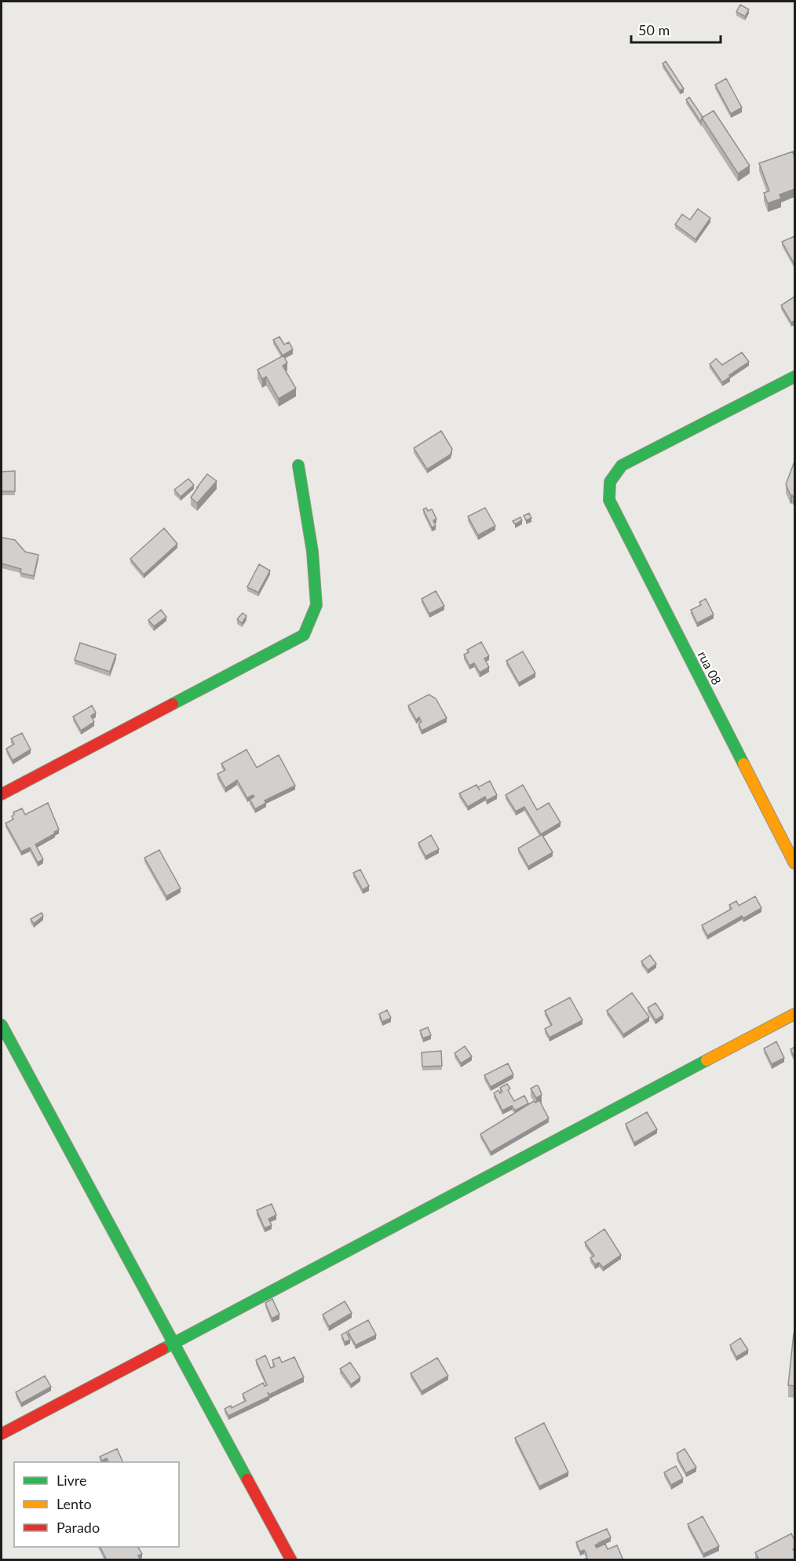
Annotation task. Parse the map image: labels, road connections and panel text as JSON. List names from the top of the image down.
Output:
{
  "streets": {
    "street": ["rua 08"]
  },
  "legend": ["Livre", "Lento", "Parado"],
  "scale_bar": "50 m"
}
